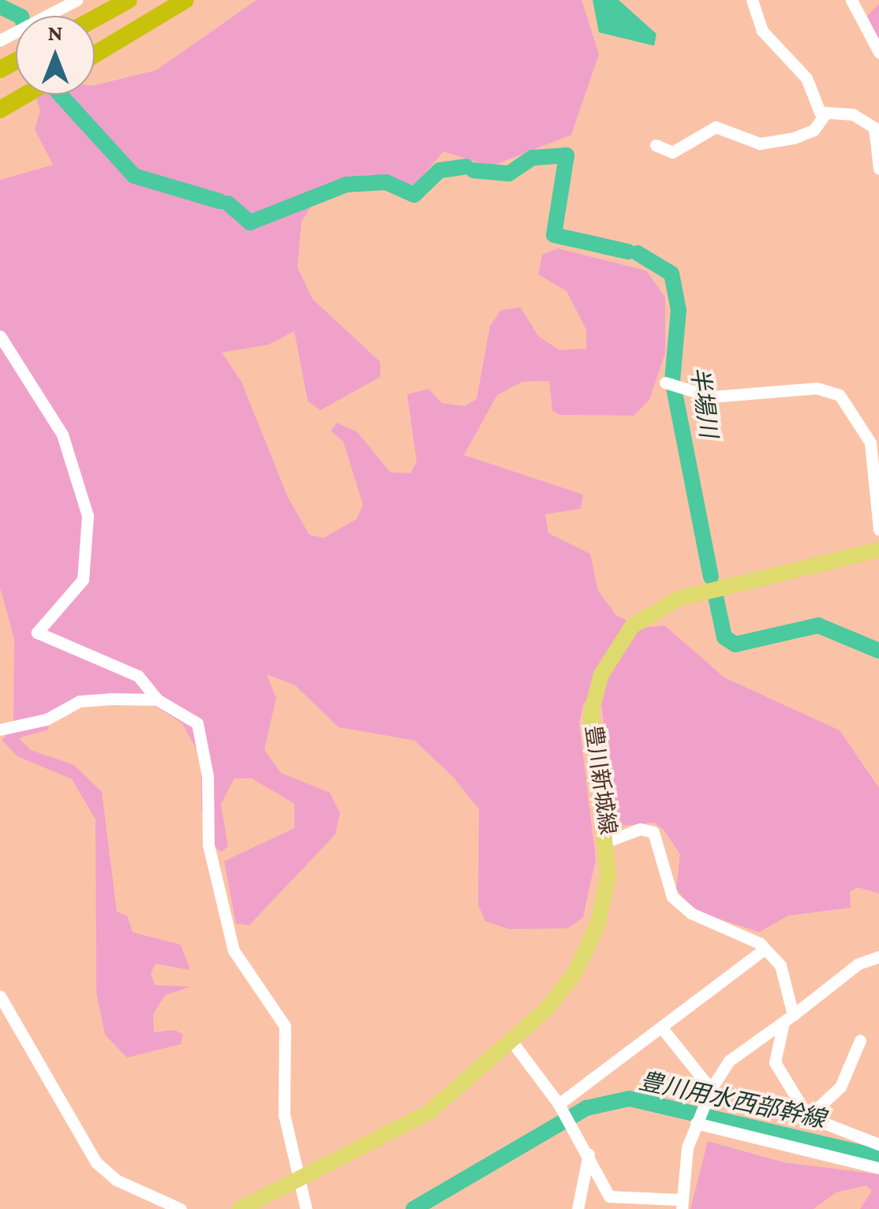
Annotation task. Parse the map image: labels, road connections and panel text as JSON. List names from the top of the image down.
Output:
{
  "streets": {
    "main road": ["豊川新城線"]
  },
  "water": ["半場川", "豊川用水西部幹線"],
  "north": "top"
}
